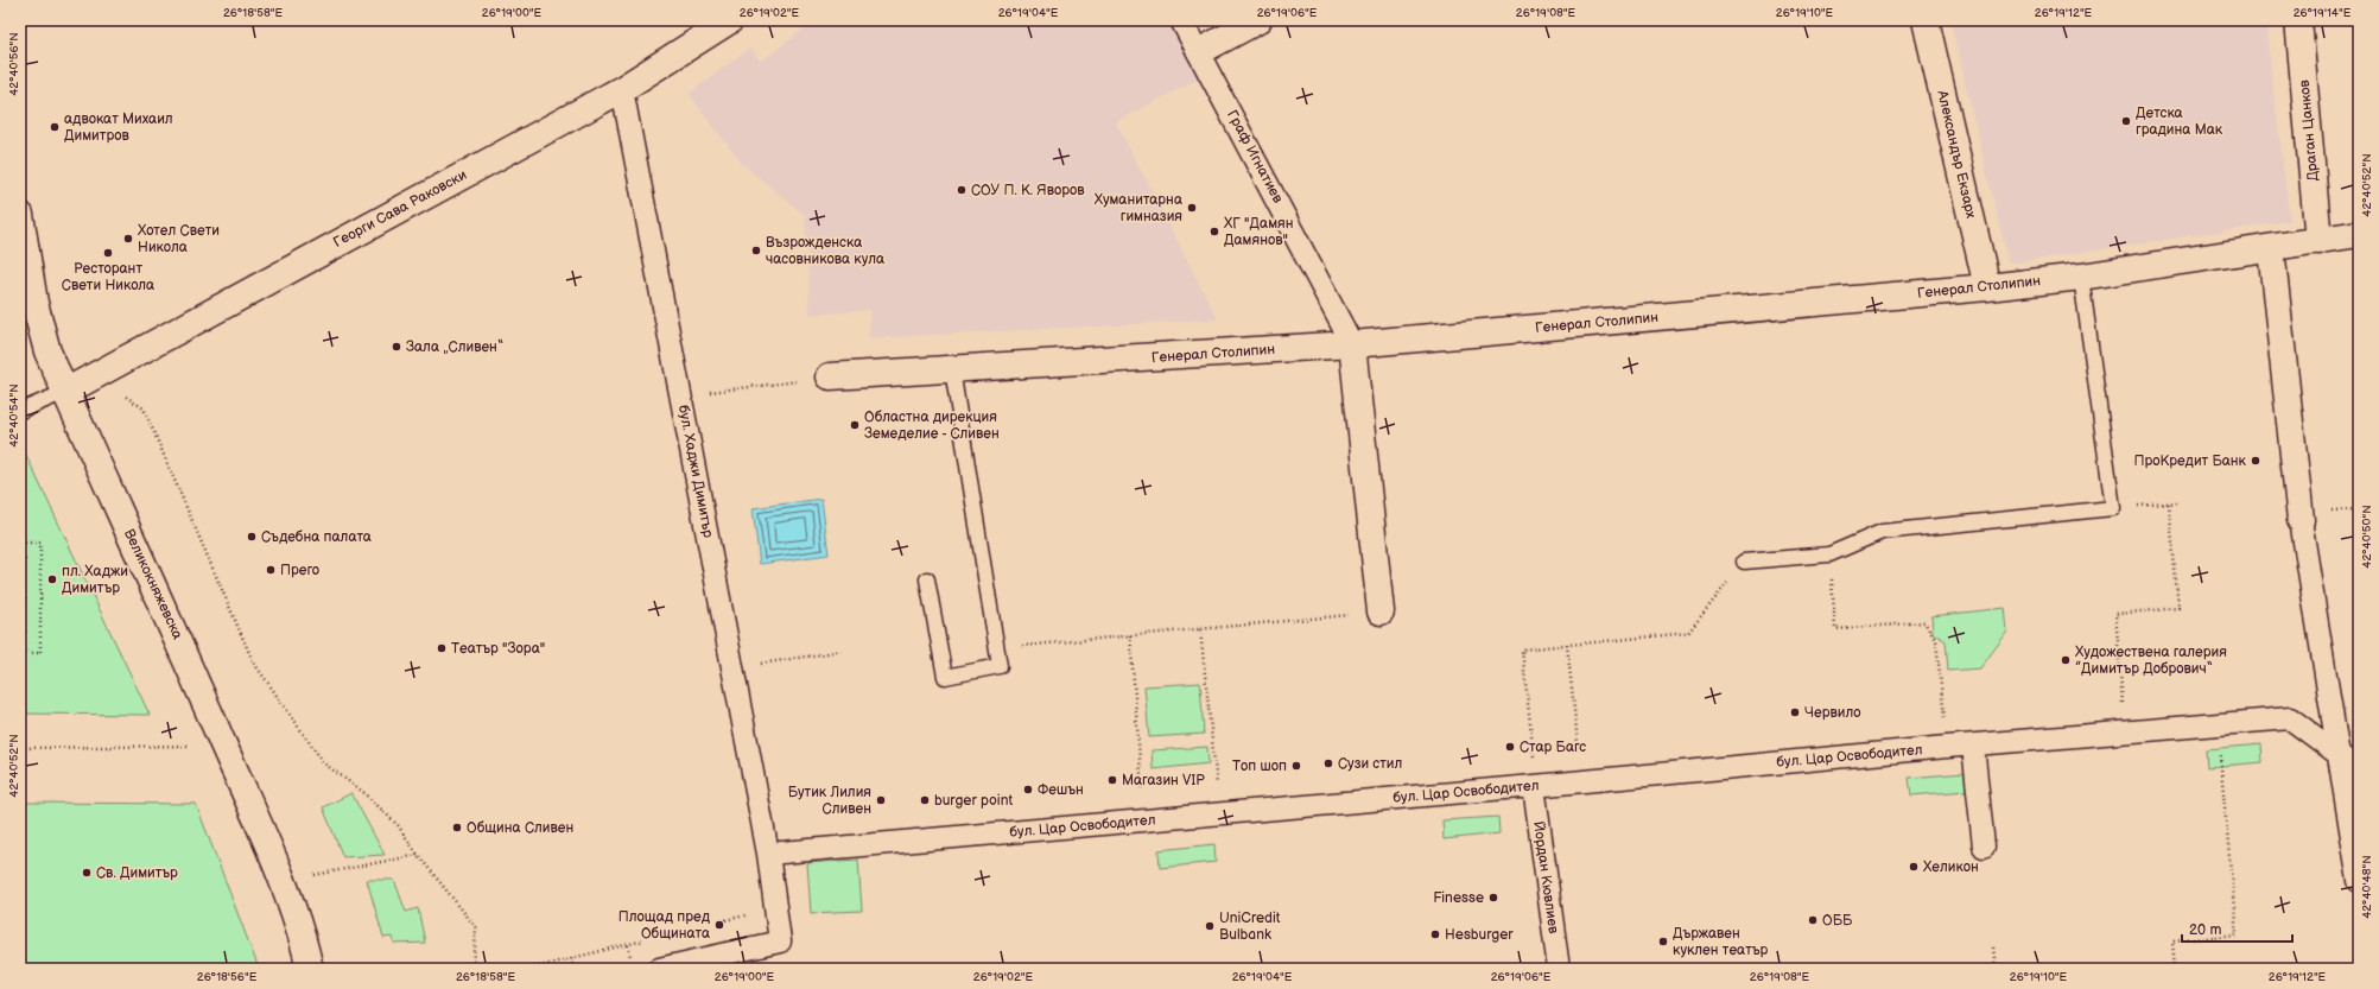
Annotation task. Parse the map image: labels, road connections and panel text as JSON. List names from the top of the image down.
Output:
{
  "streets": {
    "street": [
      "Драган Цанков",
      "Александър Екзарх",
      "Граф Игнатиев",
      "Георги Сава Раковски",
      "Генерал Столипин",
      "бул. Хаджи Димитър",
      "Великокняжевска",
      "бул. Цар Освободител",
      "Йордан Кювлиев"
    ]
  },
  "crossings": [
    ["Драган Цанков", "Генерал Столипин"],
    ["Александър Екзарх", "Генерал Столипин"],
    ["Граф Игнатиев", "Генерал Столипин"],
    ["Георги Сава Раковски", "бул. Хаджи Димитър"],
    ["Георги Сава Раковски", "Великокняжевска"],
    ["бул. Хаджи Димитър", "бул. Цар Освободител"],
    ["бул. Цар Освободител", "Йордан Кювлиев"]
  ],
  "places": [
    "Детска градина Мак",
    "адвокат Михаил Димитров",
    "СОУ П. К. Яворов",
    "Хуманитарна гимназия",
    "ХГ \"Дамян Дамянов\"",
    "Хотел Свети Никола",
    "Възрожденска часовникова кула",
    "Ресторант Свети Никола",
    "Зала „Сливен“",
    "Областна дирекция Земеделие - Сливен",
    "ПроКредит Банк",
    "Съдебна палата",
    "Прего",
    "пл. Хаджи Димитър",
    "Театър \"Зора\"",
    "Художествена галерия ”Димитър Добрович“",
    "Червило",
    "Стар Багс",
    "Сузи стил",
    "Топ шоп",
    "Магазин VIP",
    "Фешън",
    "Бутик Лилия Сливен",
    "burger point",
    "Община Сливен",
    "Хеликон",
    "Св. Димитър",
    "Finesse",
    "ОББ",
    "Площад пред Общината",
    "UniCredit Bulbank",
    "Hesburger",
    "Държавен куклен театър"
  ],
  "scale_bar": "20 m",
  "coordinates": [
    "26°18'58\"E",
    "26°19'00\"E",
    "26°19'02\"E",
    "26°19'04\"E",
    "26°19'06\"E",
    "26°19'08\"E",
    "26°19'10\"E",
    "26°19'12\"E",
    "26°19'14\"E",
    "42°40'56\"N",
    "42°40'52\"N",
    "42°40'54\"N",
    "42°40'50\"N",
    "42°40'48\"N",
    "26°18'56\"E"
  ]
}
